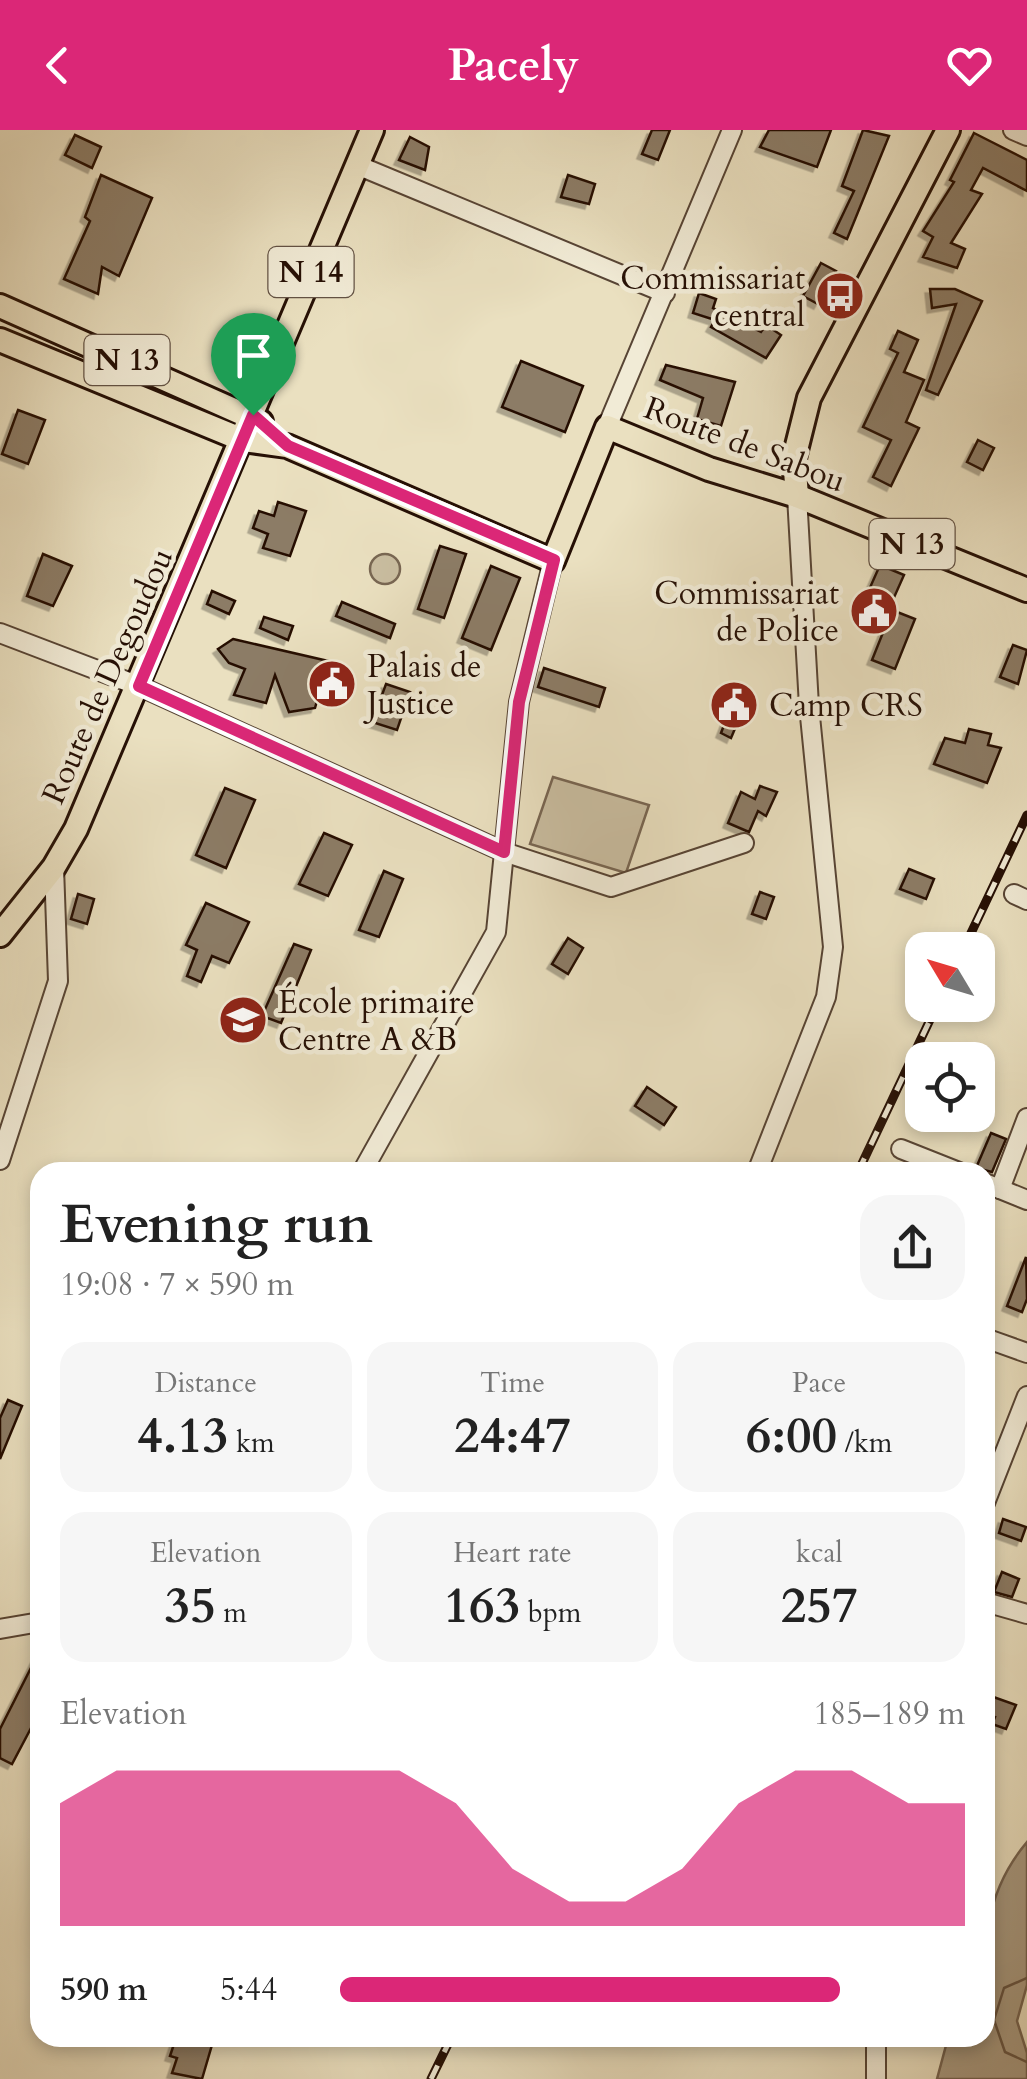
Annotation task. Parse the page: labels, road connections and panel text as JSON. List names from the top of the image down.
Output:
{
  "streets": {
    "main road": [
      "N 14",
      "N 13",
      "Route de Sabou",
      "Route de Degoudou"
    ]
  },
  "crossings": [
    ["N 14", "N 13"],
    ["N 14", "Route de Degoudou"],
    ["N 13", "Route de Degoudou"]
  ],
  "places": {
    "bus stop": ["Commissariat central"],
    "public building": ["Commissariat de Police", "Palais de Justice", "Camp CRS"],
    "school or university": ["École primaire Centre A &B"]
  },
  "north": "top left",
  "page": {
    "header": "Pacely",
    "heading": ["Evening run", "19:08 · 7 × 590 m"],
    "stats": [
      ["Distance", "4.13 km"],
      ["Time", "24:47"],
      ["Pace", "6:00 /km"],
      ["Elevation", "35 m"],
      ["Heart rate", "163 bpm"],
      ["kcal", "257"]
    ],
    "chart": ["Elevation", "185–189 m"],
    "list": [
      {
        "name": "590 m",
        "note": "5:44"
      }
    ]
  }
}
